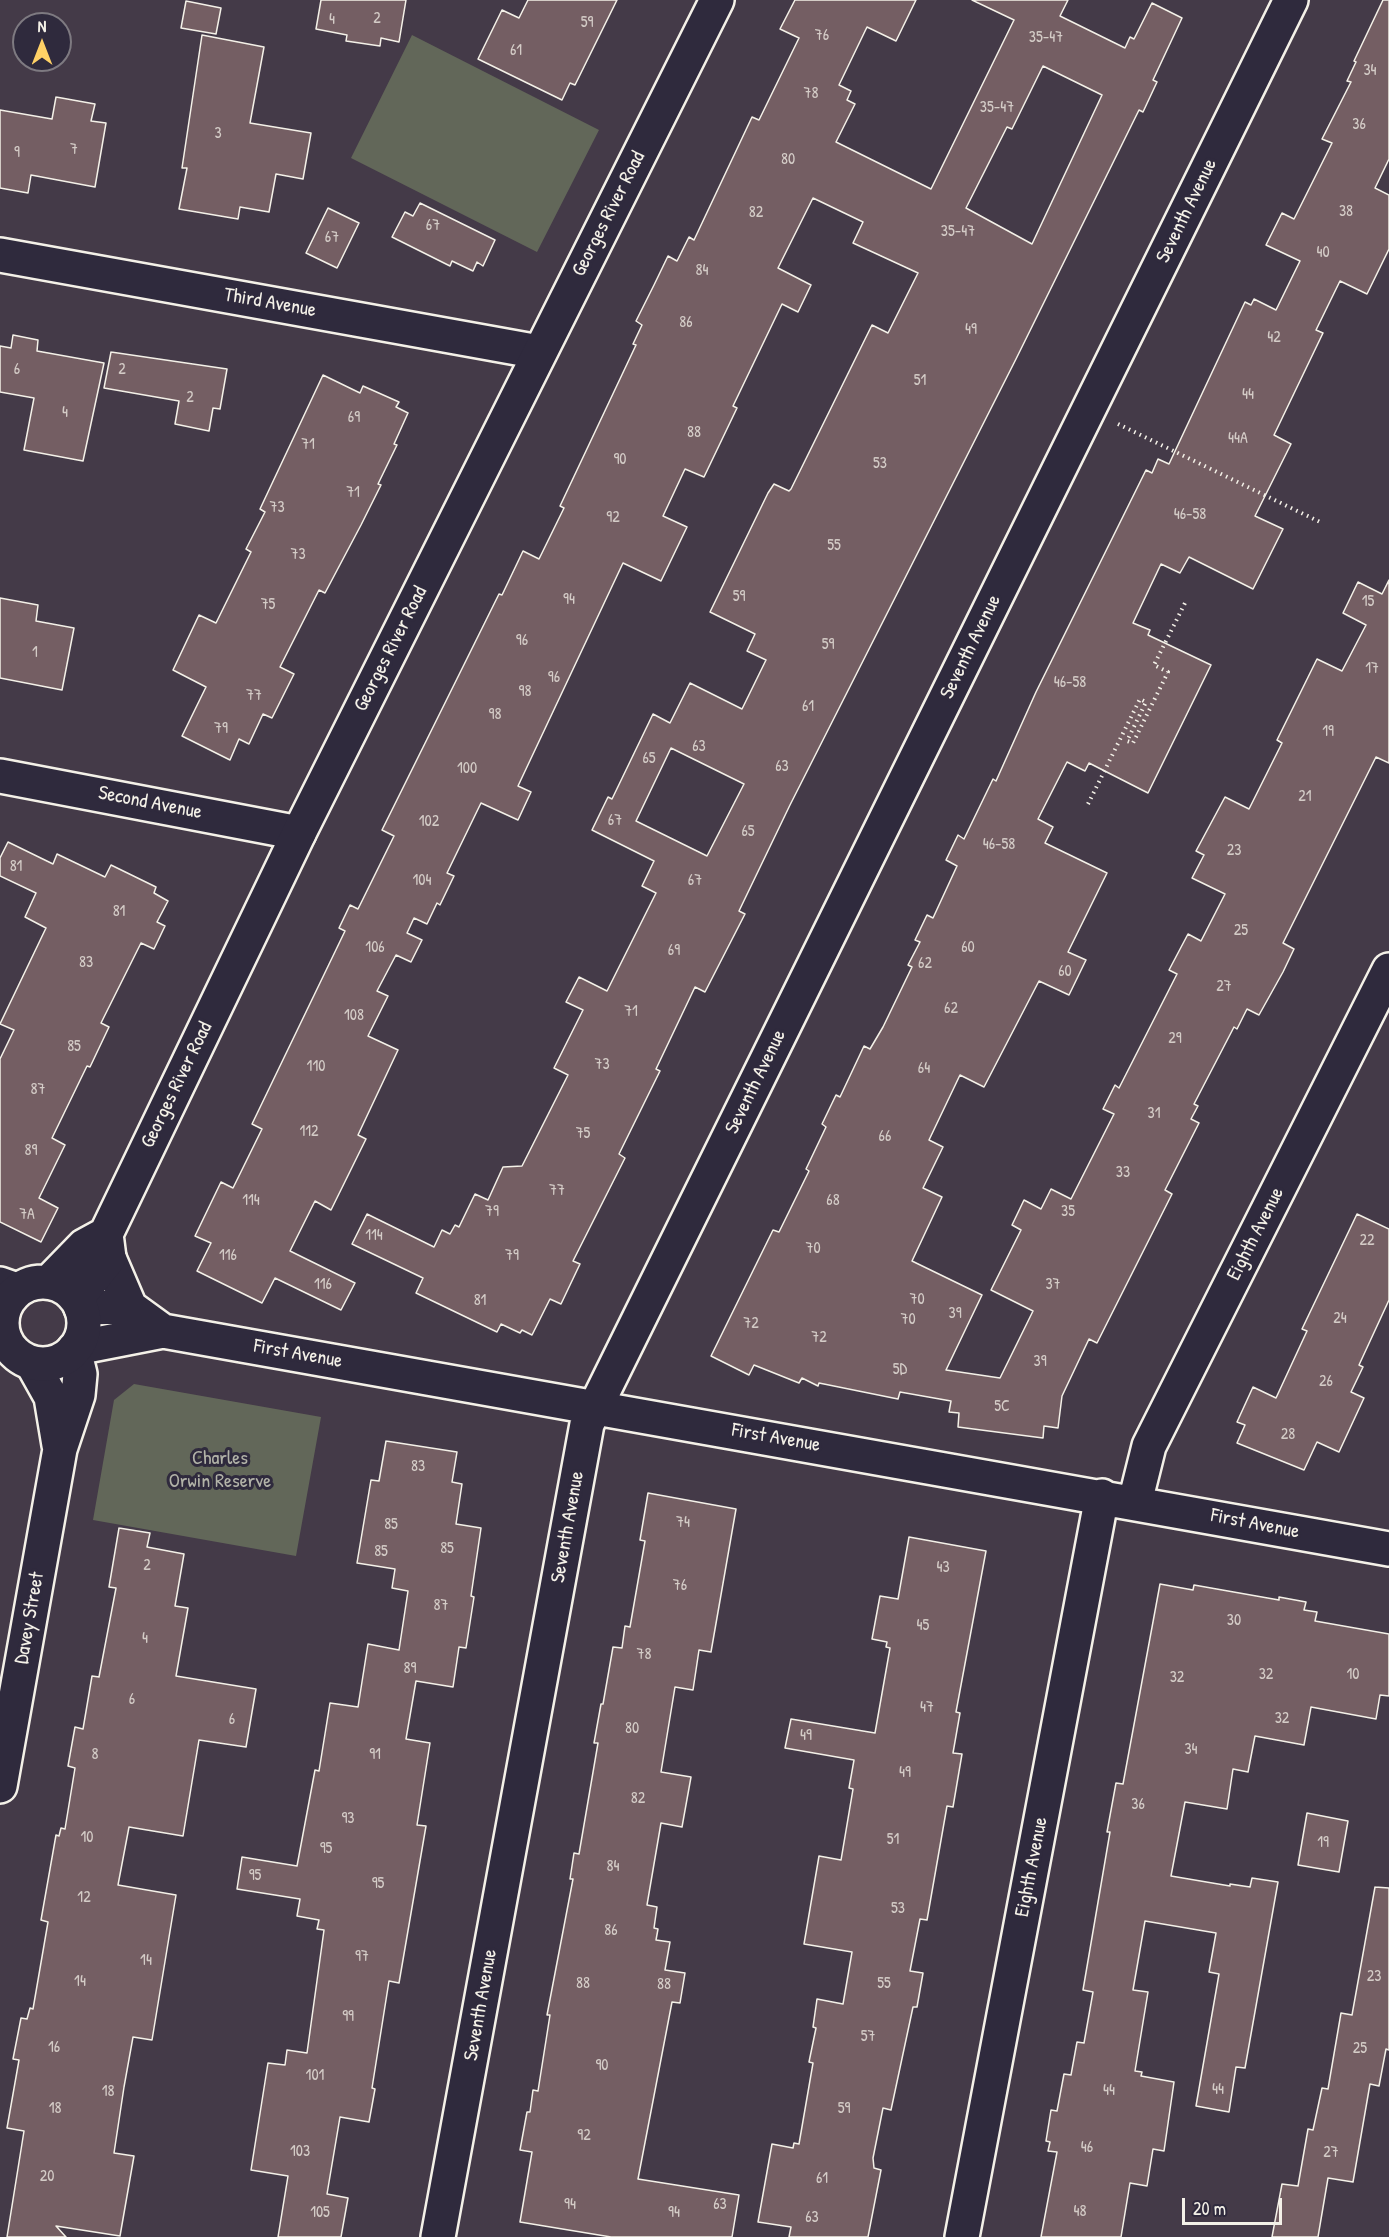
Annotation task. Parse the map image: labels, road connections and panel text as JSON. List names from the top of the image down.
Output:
{
  "streets": {
    "street": [
      "Seventh Avenue",
      "Georges River Road",
      "Third Avenue",
      "Second Avenue",
      "Eighth Avenue",
      "First Avenue",
      "Davey Street"
    ]
  },
  "crossings": [
    ["Seventh Avenue", "First Avenue"],
    ["Georges River Road", "Third Avenue"],
    ["Georges River Road", "Second Avenue"],
    ["Eighth Avenue", "First Avenue"],
    ["First Avenue", "Davey Street"]
  ],
  "parks": ["Charles Orwin Reserve"],
  "house_numbers": [
    "2",
    "4",
    "59",
    "76",
    "35-47",
    "61",
    "34",
    "78",
    "35-47",
    "36",
    "3",
    "7",
    "9",
    "80",
    "38",
    "82",
    "67",
    "35-47",
    "67",
    "40",
    "84",
    "86",
    "49",
    "42",
    "6",
    "2",
    "51",
    "44",
    "2",
    "4",
    "69",
    "88",
    "44A",
    "71",
    "90",
    "53",
    "71",
    "73",
    "46-58",
    "92",
    "55",
    "73",
    "59",
    "94",
    "15",
    "75",
    "96",
    "59",
    "1",
    "17",
    "96",
    "46-58",
    "98",
    "77",
    "61",
    "98",
    "79",
    "19",
    "63",
    "65",
    "63",
    "100",
    "21",
    "67",
    "102",
    "65",
    "46-58",
    "23",
    "81",
    "104",
    "67",
    "81",
    "25",
    "106",
    "60",
    "69",
    "83",
    "62",
    "60",
    "27",
    "62",
    "71",
    "108",
    "29",
    "85",
    "73",
    "110",
    "64",
    "87",
    "31",
    "112",
    "75",
    "66",
    "89",
    "33",
    "77",
    "114",
    "68",
    "79",
    "35",
    "7A",
    "114",
    "22",
    "70",
    "116",
    "79",
    "116",
    "37",
    "70",
    "81",
    "39",
    "24",
    "70",
    "72",
    "72",
    "39",
    "5D",
    "26",
    "5C",
    "28",
    "83",
    "74",
    "85",
    "85",
    "85",
    "2",
    "43",
    "76",
    "87",
    "30",
    "45",
    "4",
    "78",
    "89",
    "32",
    "10",
    "32",
    "6",
    "47",
    "32",
    "6",
    "80",
    "49",
    "34",
    "8",
    "91",
    "49",
    "82",
    "36",
    "93",
    "10",
    "51",
    "19",
    "95",
    "84",
    "95",
    "95",
    "12",
    "53",
    "86",
    "97",
    "14",
    "23",
    "14",
    "88",
    "55",
    "88",
    "99",
    "57",
    "16",
    "25",
    "90",
    "101",
    "44",
    "44",
    "18",
    "18",
    "59",
    "92",
    "46",
    "103",
    "27",
    "20",
    "61",
    "94",
    "63",
    "48",
    "105",
    "94",
    "63"
  ],
  "scale_bar": "20 m",
  "north": "top"
}
